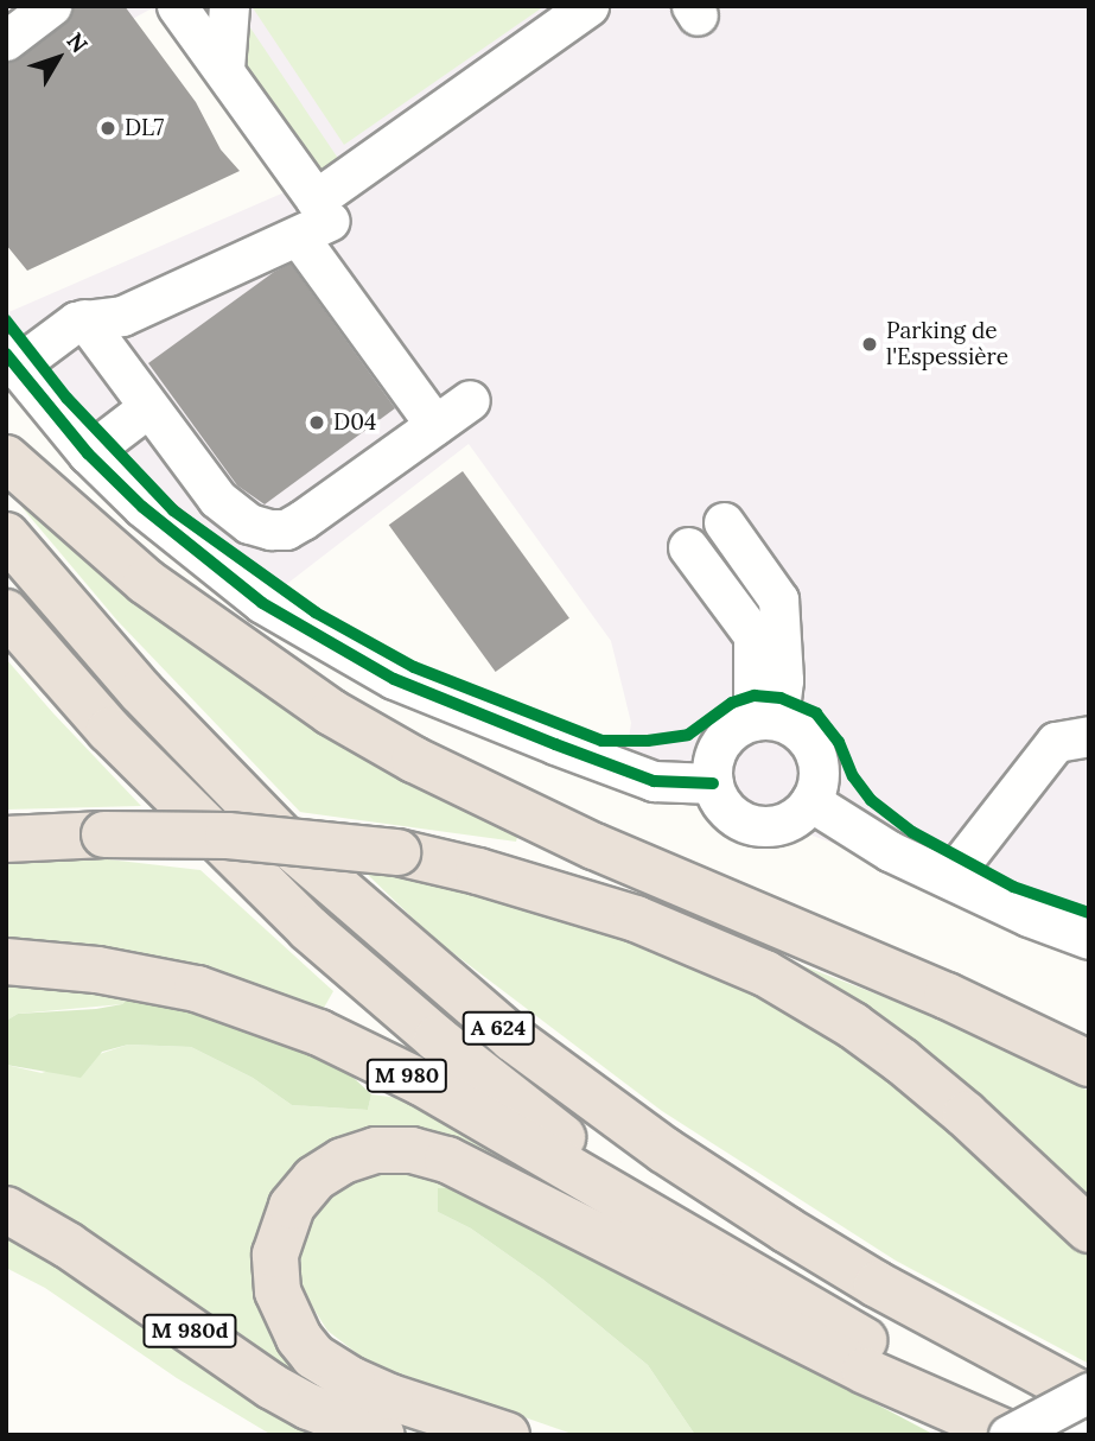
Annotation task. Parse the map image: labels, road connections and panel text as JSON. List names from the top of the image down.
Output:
{
  "streets": {
    "highway": ["A 624", "M 980", "M 980d"]
  },
  "crossings": [
    ["A 624", "M 980"]
  ],
  "places": ["DL7", "Parking de l'Espessière", "D04"],
  "north": "top right"
}
